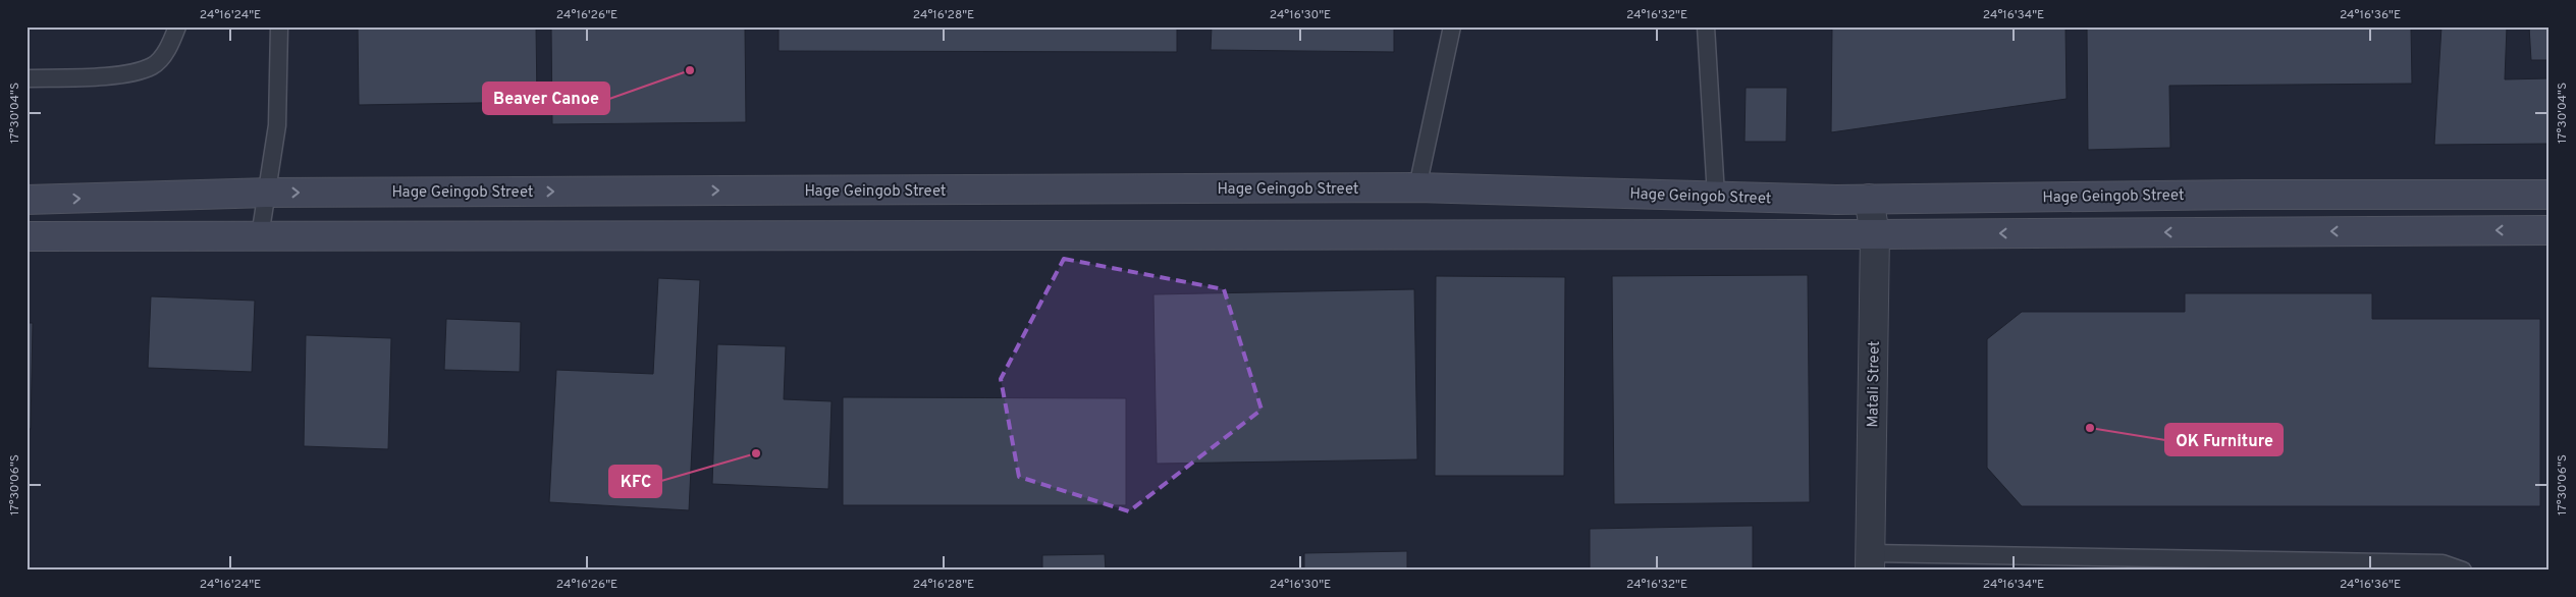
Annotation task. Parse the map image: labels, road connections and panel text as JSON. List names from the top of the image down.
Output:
{
  "streets": {
    "street": ["Hage Geingob Street", "Matali Street"]
  },
  "crossings": [
    ["Hage Geingob Street", "Matali Street"]
  ],
  "places": ["Beaver Canoe", "OK Furniture", "KFC"],
  "coordinates": [
    "24°16'24\"E",
    "24°16'26\"E",
    "24°16'28\"E",
    "24°16'30\"E",
    "24°16'32\"E",
    "24°16'34\"E",
    "24°16'36\"E",
    "17°30'04\"S",
    "17°30'06\"S"
  ]
}
